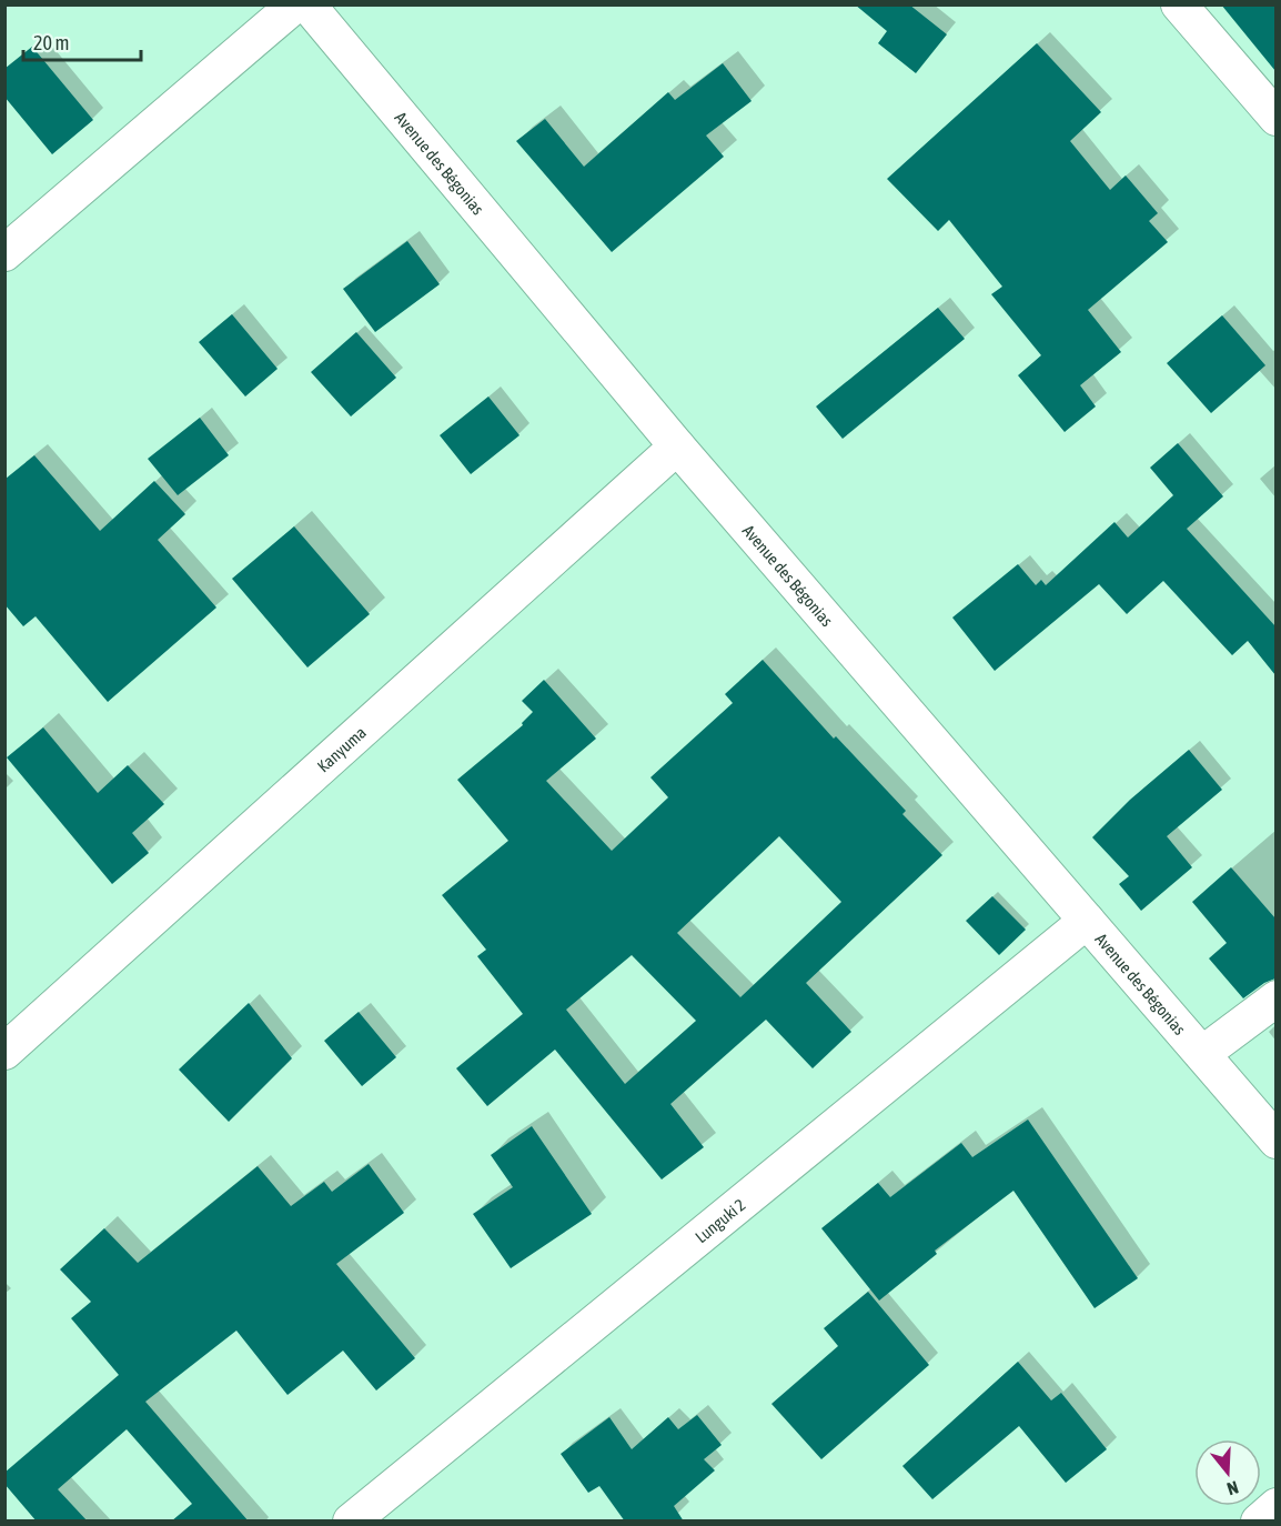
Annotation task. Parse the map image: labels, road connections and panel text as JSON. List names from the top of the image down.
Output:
{
  "streets": {
    "street": ["Avenue des Bégonias", "Kanyuma", "Lunguki 2"]
  },
  "crossings": [
    ["Avenue des Bégonias", "Kanyuma"],
    ["Avenue des Bégonias", "Lunguki 2"]
  ],
  "scale_bar": "20 m",
  "north": "bottom"
}
